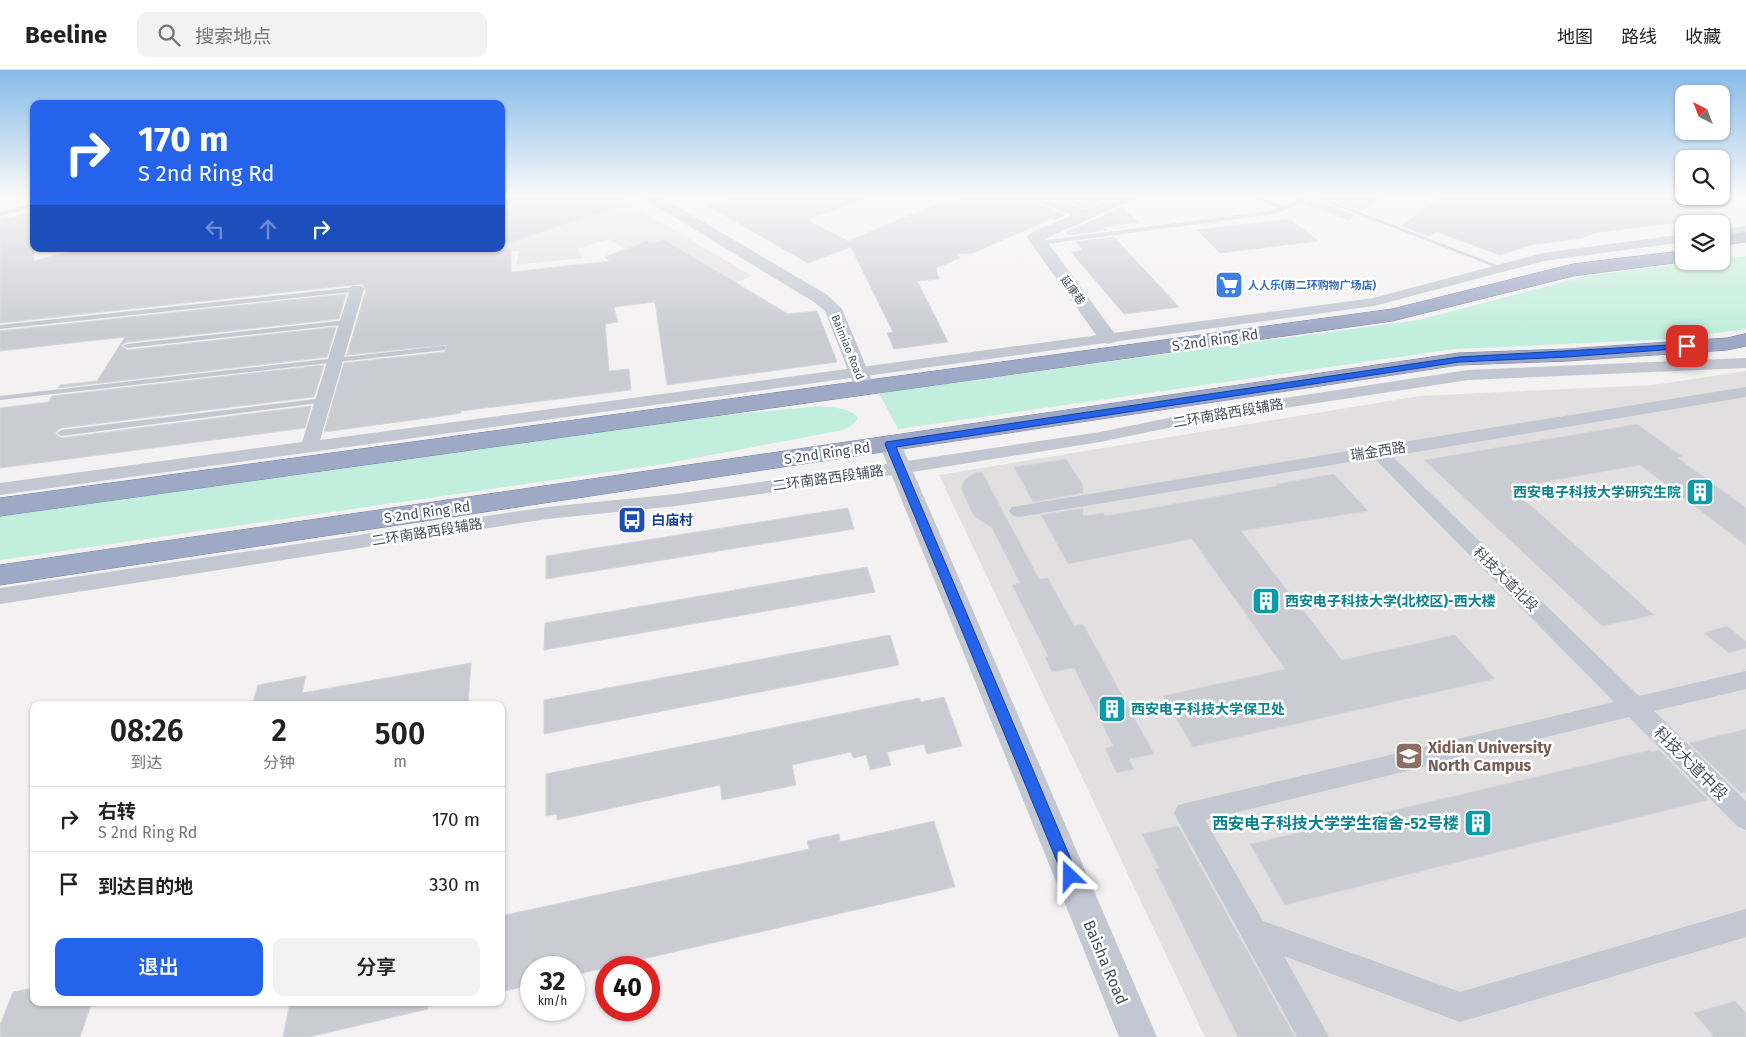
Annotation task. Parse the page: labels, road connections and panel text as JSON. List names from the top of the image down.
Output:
{
  "streets": {
    "highway": ["S 2nd Ring Rd"],
    "street": [
      "延康巷",
      "Baimiao Road",
      "二环南路西段辅路",
      "瑞金西路",
      "科技大道北段",
      "科技大道中段",
      "Baisha Road"
    ]
  },
  "crossings": [
    ["S 2nd Ring Rd", "Baimiao Road"],
    ["S 2nd Ring Rd", "二环南路西段辅路"],
    ["S 2nd Ring Rd", "Baisha Road"],
    ["二环南路西段辅路", "Baisha Road"],
    ["瑞金西路", "科技大道北段"],
    ["科技大道北段", "科技大道中段"]
  ],
  "places": {
    "supermarket": ["人人乐(南二环购物广场店)"],
    "building": [
      "西安电子科技大学研究生院",
      "西安电子科技大学(北校区)-西大楼",
      "西安电子科技大学保卫处",
      "西安电子科技大学学生宿舍-52号楼"
    ],
    "bus stop": ["白庙村"],
    "school or university": ["Xidian University North Campus"]
  },
  "north": "top left",
  "page": {
    "header": "Beeline",
    "search": "搜索地点",
    "nav": ["地图", "路线", "收藏"],
    "turn": ["170 m", "S 2nd Ring Rd"],
    "eta": [
      "08:26",
      "到达",
      "2",
      "分钟",
      "500",
      "m"
    ],
    "list": [
      {
        "name": "右转",
        "note": "S 2nd Ring Rd",
        "value": "170 m"
      },
      {
        "name": "到达目的地",
        "value": "330 m"
      }
    ],
    "buttons": ["退出", "分享"],
    "speed": "32 km/h",
    "limit": "40"
  }
}
